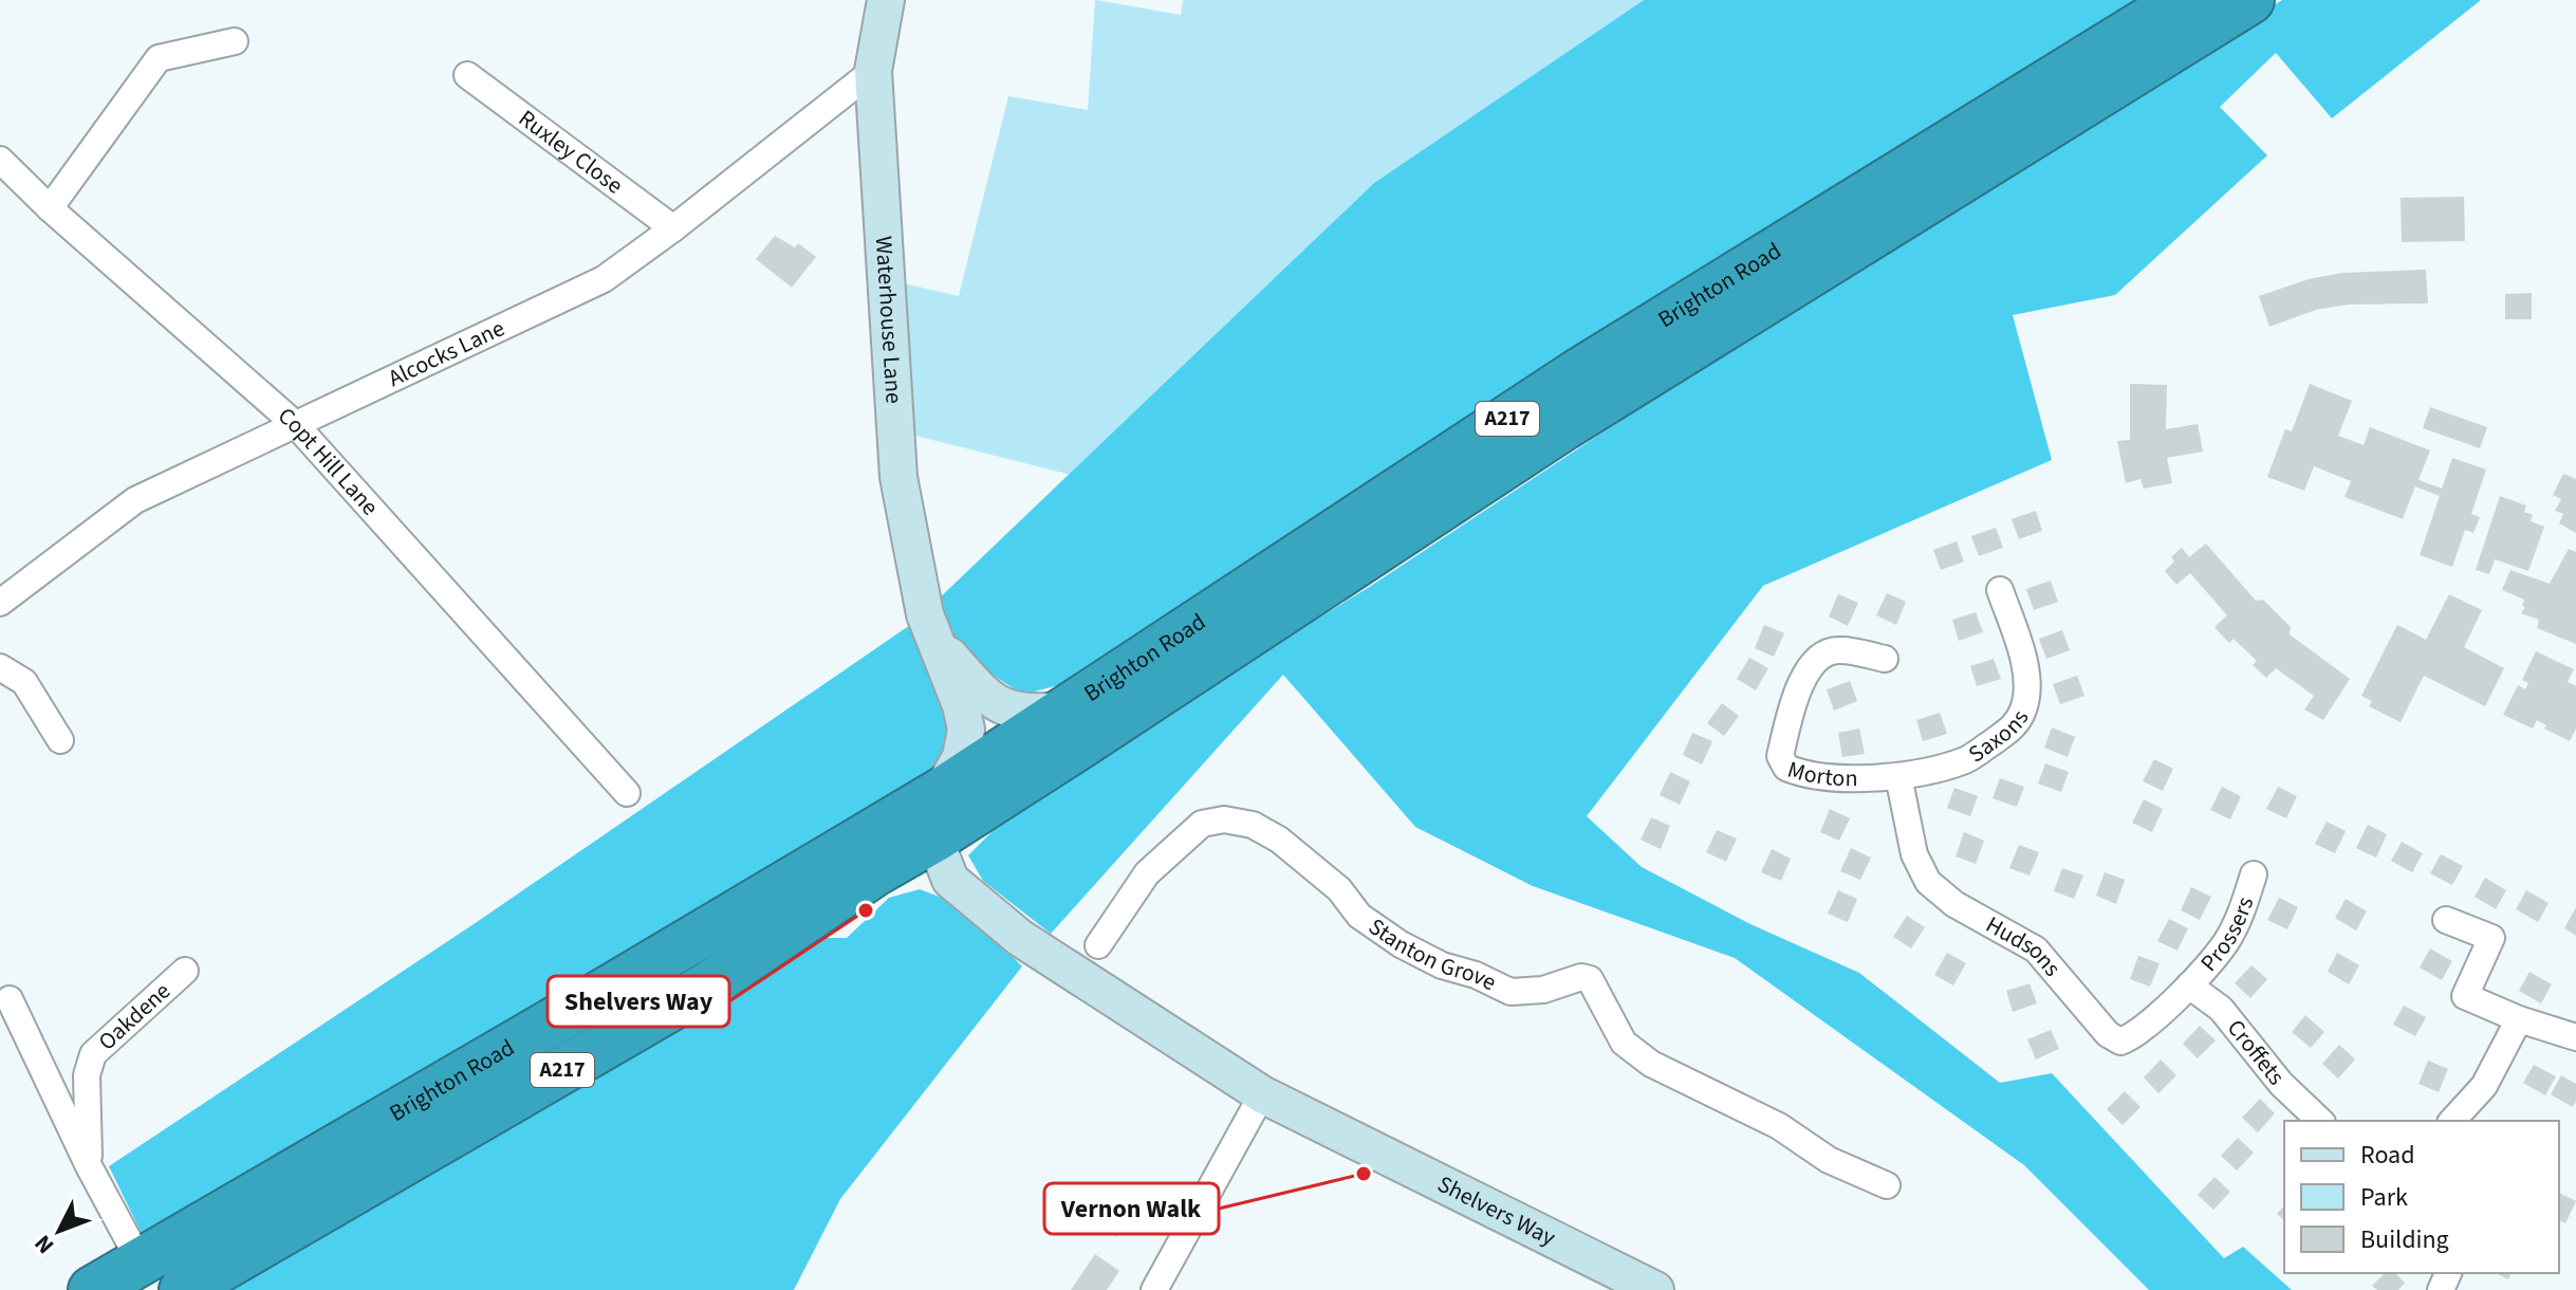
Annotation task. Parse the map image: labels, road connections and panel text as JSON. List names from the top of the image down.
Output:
{
  "streets": {
    "highway": ["Brighton Road", "A217"],
    "street": [
      "Ruxley Close",
      "Waterhouse Lane",
      "Alcocks Lane",
      "Copt Hill Lane",
      "Saxons",
      "Morton",
      "Prossers",
      "Hudsons",
      "Stanton Grove",
      "Oakdene",
      "Croffets",
      "Shelvers Way"
    ]
  },
  "crossings": [
    ["Ruxley Close", "Alcocks Lane"],
    ["Brighton Road", "Waterhouse Lane"],
    ["Brighton Road", "Shelvers Way"],
    ["Waterhouse Lane", "Alcocks Lane"],
    ["Alcocks Lane", "Copt Hill Lane"],
    ["Saxons", "Morton"],
    ["Saxons", "Hudsons"],
    ["Morton", "Hudsons"],
    ["Prossers", "Hudsons"],
    ["Prossers", "Croffets"],
    ["Hudsons", "Croffets"]
  ],
  "places": ["Shelvers Way", "Vernon Walk"],
  "legend": ["Road", "Park", "Building"],
  "north": "bottom left"
}
